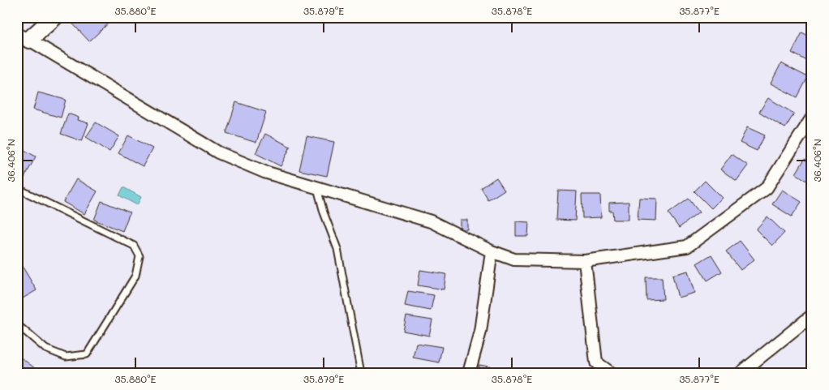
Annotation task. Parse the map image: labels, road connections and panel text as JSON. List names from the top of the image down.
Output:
{
  "coordinates": [
    "35.880°E",
    "35.879°E",
    "35.878°E",
    "35.877°E",
    "36.406°N"
  ]
}
